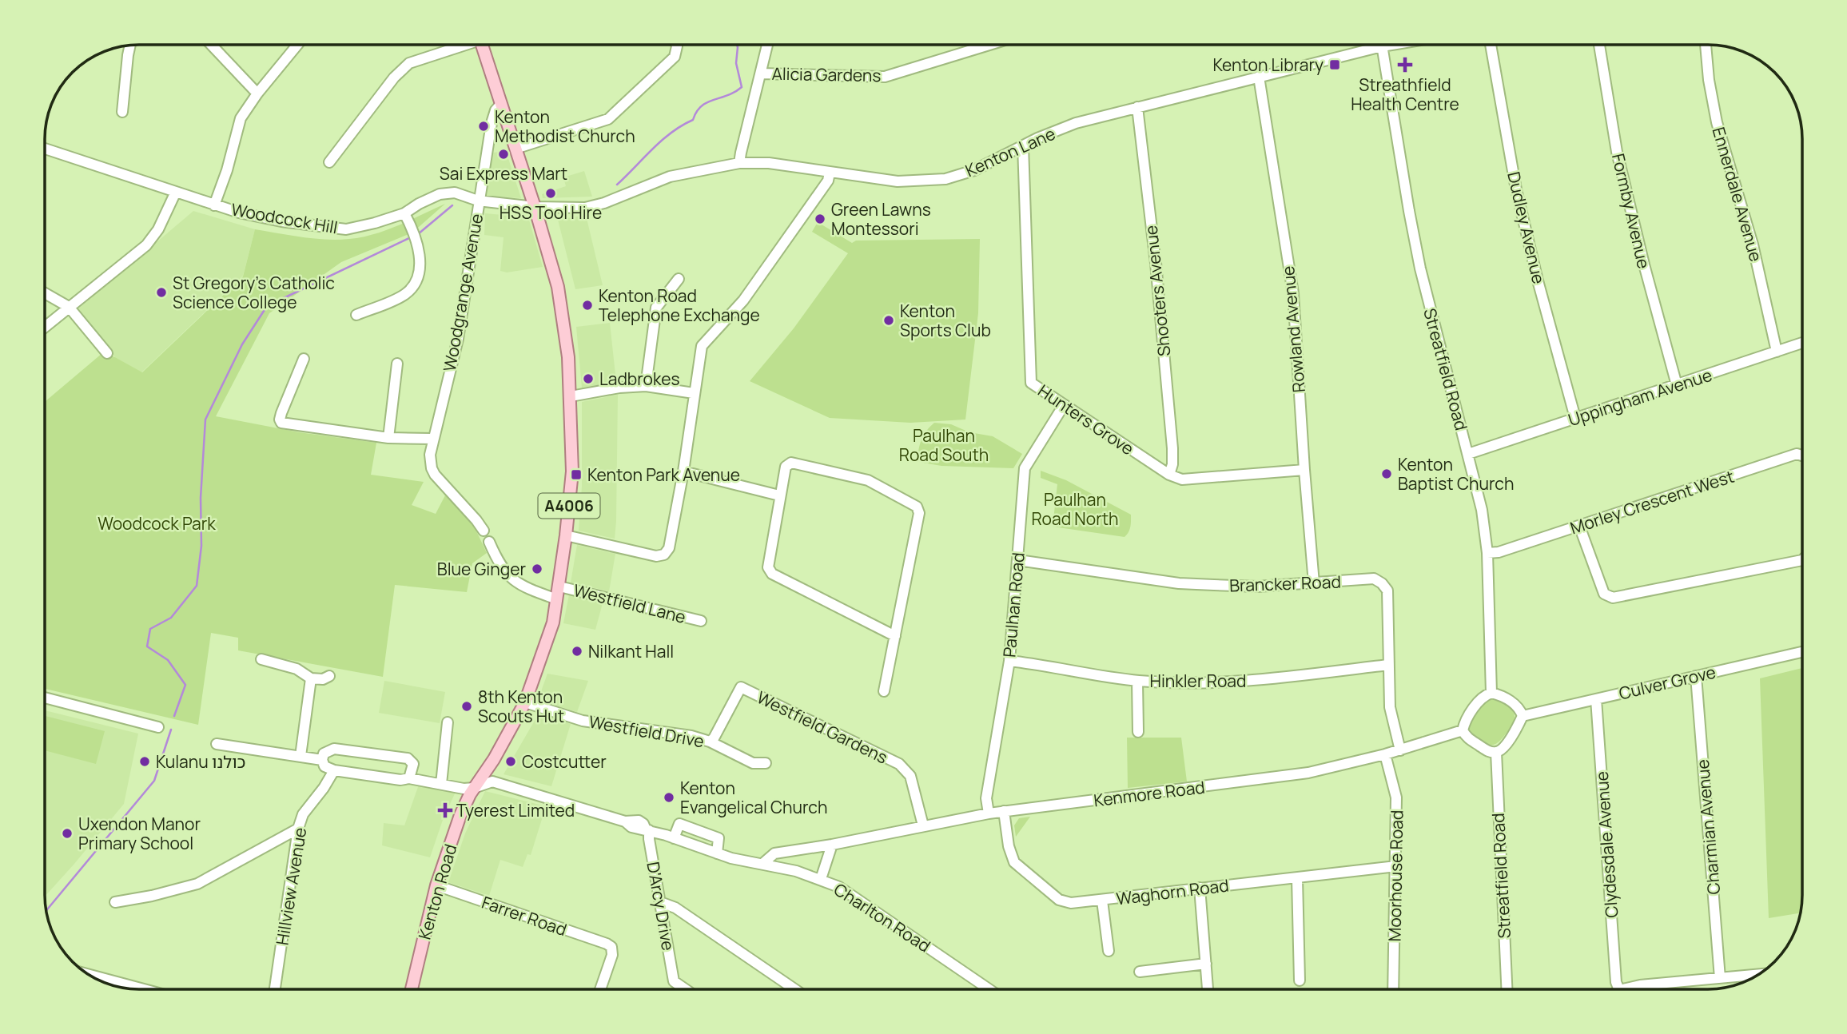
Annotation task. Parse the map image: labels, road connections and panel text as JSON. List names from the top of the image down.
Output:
{
  "streets": {
    "main road": ["A4006", "Kenton Road"],
    "street": [
      "Alicia Gardens",
      "Kenton Lane",
      "Ennerdale Avenue",
      "Formby Avenue",
      "Woodcock Hill",
      "Dudley Avenue",
      "Shooters Avenue",
      "Woodgrange Avenue",
      "Rowland Avenue",
      "Streatfield Road",
      "Uppingham Avenue",
      "Hunters Grove",
      "Morley Crescent West",
      "Brancker Road",
      "Westfield Lane",
      "Paulhan Road",
      "Hinkler Road",
      "Culver Grove",
      "Westfield Gardens",
      "Westfield Drive",
      "Kenmore Road",
      "Charmian Avenue",
      "Clydesdale Avenue",
      "Moorhouse Road",
      "Hillview Avenue",
      "Waghorn Road",
      "D'Arcy Drive",
      "Farrer Road",
      "Charlton Road"
    ]
  },
  "crossings": [
    ["Kenton Lane", "Woodcock Hill"],
    ["Kenton Lane", "Shooters Avenue"],
    ["Kenton Lane", "Rowland Avenue"],
    ["Kenton Lane", "Streatfield Road"],
    ["Kenton Lane", "Hunters Grove"],
    ["Kenton Lane", "A4006"],
    ["Ennerdale Avenue", "Uppingham Avenue"],
    ["Formby Avenue", "Uppingham Avenue"],
    ["Woodcock Hill", "Woodgrange Avenue"],
    ["Woodcock Hill", "A4006"],
    ["Dudley Avenue", "Uppingham Avenue"],
    ["Shooters Avenue", "Hunters Grove"],
    ["Woodgrange Avenue", "A4006"],
    ["Rowland Avenue", "Hunters Grove"],
    ["Rowland Avenue", "Brancker Road"],
    ["Streatfield Road", "Uppingham Avenue"],
    ["Streatfield Road", "Morley Crescent West"],
    ["Streatfield Road", "Culver Grove"],
    ["Streatfield Road", "Kenmore Road"],
    ["Hunters Grove", "Paulhan Road"],
    ["A4006", "Westfield Lane"],
    ["A4006", "Westfield Drive"],
    ["A4006", "Kenton Road"],
    ["A4006", "Charlton Road"],
    ["Brancker Road", "Paulhan Road"],
    ["Brancker Road", "Hinkler Road"],
    ["Brancker Road", "Kenmore Road"],
    ["Paulhan Road", "Hinkler Road"],
    ["Paulhan Road", "Kenmore Road"],
    ["Culver Grove", "Kenmore Road"],
    ["Culver Grove", "Charmian Avenue"],
    ["Culver Grove", "Clydesdale Avenue"],
    ["Westfield Gardens", "Westfield Drive"],
    ["Westfield Gardens", "Kenmore Road"],
    ["Kenmore Road", "Moorhouse Road"],
    ["Kenmore Road", "Waghorn Road"],
    ["Kenmore Road", "Charlton Road"],
    ["Moorhouse Road", "Waghorn Road"],
    ["Hillview Avenue", "Charlton Road"],
    ["Kenton Road", "Farrer Road"],
    ["Kenton Road", "Charlton Road"],
    ["D'Arcy Drive", "Charlton Road"]
  ],
  "parks": ["Paulhan Road South", "Paulhan Road North", "Woodcock Park"],
  "places": {
    "transit": ["Kenton Library", "Kenton Park Avenue"],
    "health": ["Streathfield Health Centre", "Tyerest Limited"],
    "other": [
      "Kenton Methodist Church",
      "Sai Express Mart",
      "HSS Tool Hire",
      "Green Lawns Montessori",
      "St Gregory's Catholic Science College",
      "Kenton Road Telephone Exchange",
      "Kenton Sports Club",
      "Ladbrokes",
      "Kenton Baptist Church",
      "Blue Ginger",
      "Nilkant Hall",
      "8th Kenton Scouts Hut",
      "Kulanu כולנו",
      "Costcutter",
      "Kenton Evangelical Church",
      "Uxendon Manor Primary School"
    ]
  }
}
